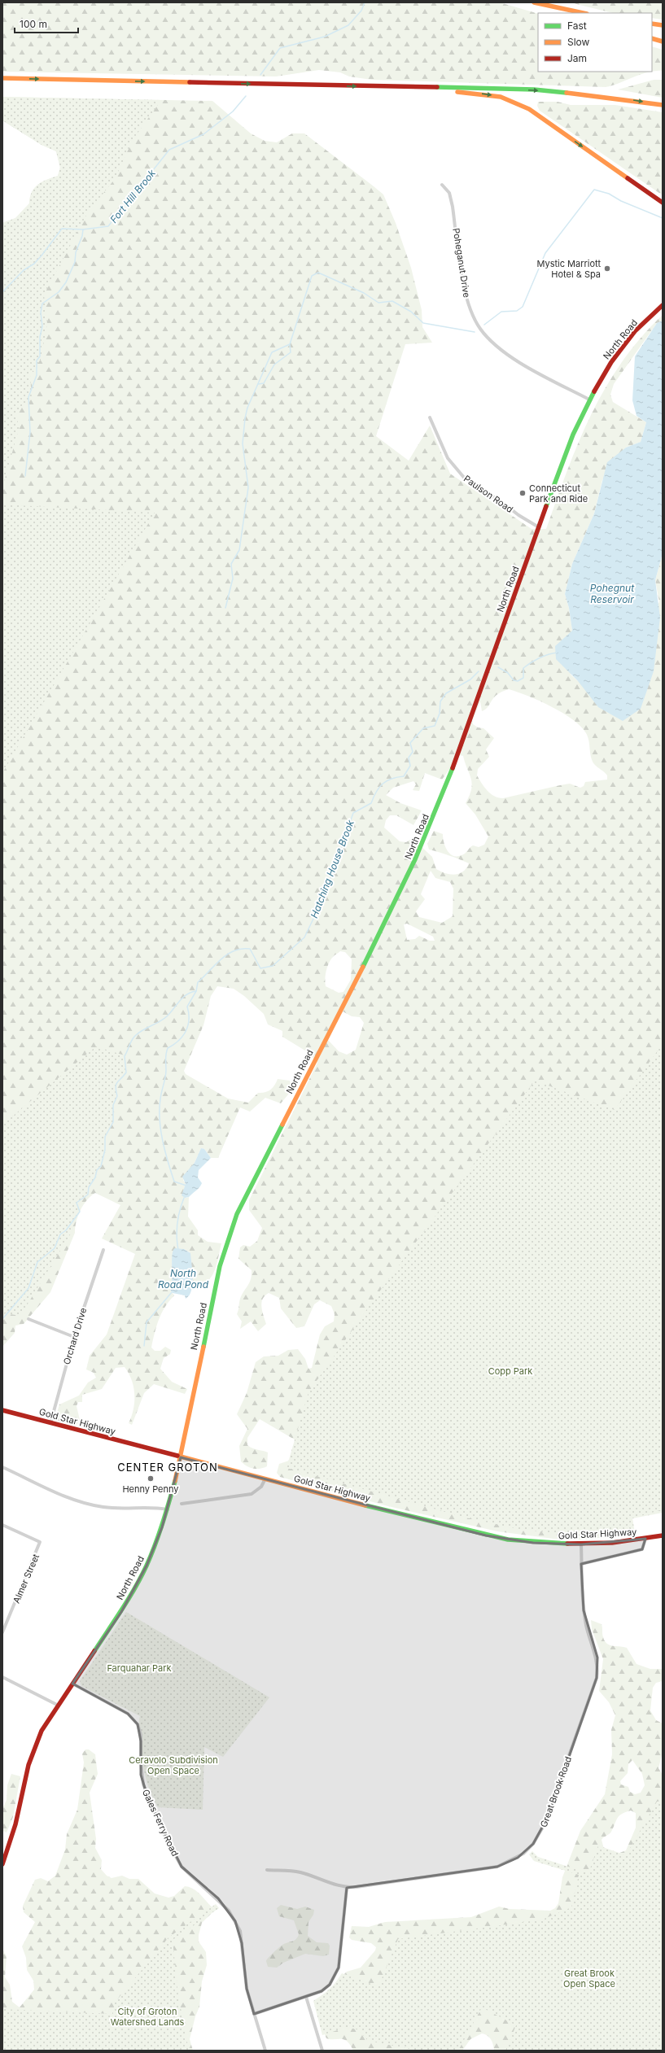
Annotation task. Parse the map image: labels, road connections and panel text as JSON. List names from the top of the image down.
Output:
{
  "streets": {
    "main road": ["North Road", "Gold Star Highway"],
    "street": [
      "Poheganut Drive",
      "Paulson Road",
      "Orchard Drive",
      "Almer Street",
      "Great Brook Road",
      "Gales Ferry Road"
    ]
  },
  "crossings": [
    ["Poheganut Drive", "North Road"],
    ["North Road", "Paulson Road"],
    ["North Road", "Gold Star Highway"],
    ["North Road", "Gales Ferry Road"],
    ["Orchard Drive", "Gold Star Highway"],
    ["Gold Star Highway", "Great Brook Road"]
  ],
  "districts": ["CENTER GROTON"],
  "water": [
    "Fort Hill Brook",
    "Pohegnut Reservoir",
    "Hatching House Brook",
    "North Road Pond"
  ],
  "parks": [
    "Copp Park",
    "Farquahar Park",
    "Ceravolo Subdivision Open Space",
    "Great Brook Open Space",
    "City of Groton Watershed Lands"
  ],
  "places": ["Mystic Marriott Hotel & Spa", "Connecticut Park and Ride", "Henny Penny"],
  "legend": ["Fast", "Slow", "Jam"],
  "scale_bar": "100 m"
}
